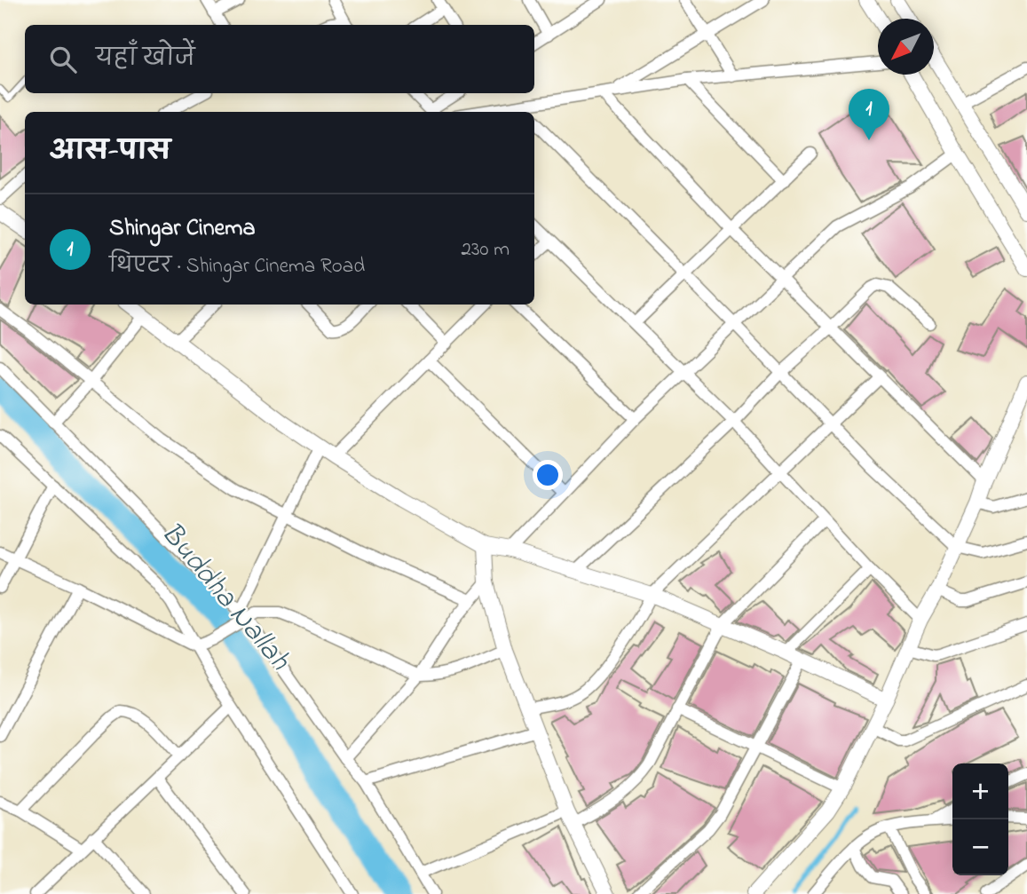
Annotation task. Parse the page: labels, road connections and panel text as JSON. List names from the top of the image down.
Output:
{
  "water": ["Buddha Nallah"],
  "north": "bottom left",
  "page": {
    "search": "यहाँ खोजें",
    "pins": "1",
    "heading": "आस-पास",
    "list": [
      {
        "mark": "1",
        "name": "Shingar Cinema",
        "note": "थिएटर · Shingar Cinema Road",
        "value": "230 m"
      }
    ],
    "map_buttons": ["+", "−"]
  }
}
